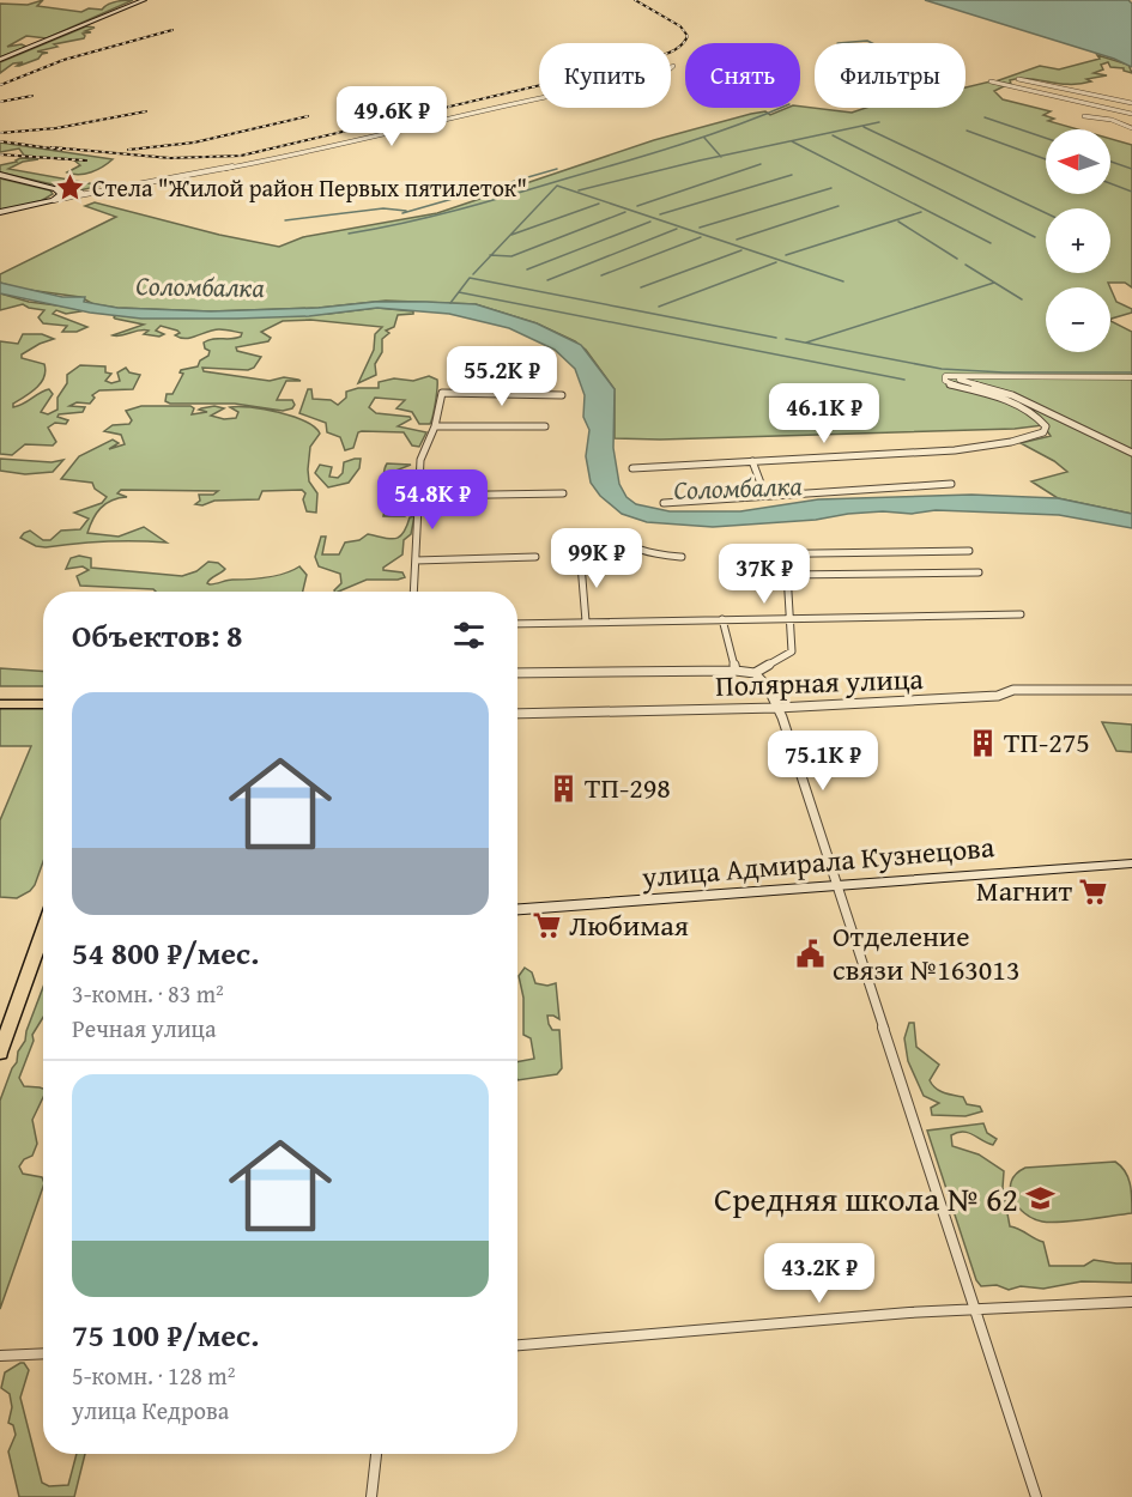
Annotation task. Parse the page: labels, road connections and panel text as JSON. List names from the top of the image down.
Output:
{
  "streets": {
    "main road": ["улица Адмирала Кузнецова"],
    "street": ["Полярная улица"]
  },
  "water": ["Соломбалка"],
  "places": {
    "place": ["Стела \"Жилой район Первых пятилеток\""],
    "building": ["ТП-275", "ТП-298"],
    "supermarket": ["Магнит", "Любимая"],
    "public building": ["Отделение связи №163013"],
    "school or university": ["Средняя школа № 62"]
  },
  "north": "left",
  "page": {
    "chip": ["Купить", "Снять", "Фильтры"],
    "price": [
      "49.6K ₽",
      "55.2K ₽",
      "46.1K ₽",
      "54.8K ₽",
      "99K ₽",
      "37K ₽",
      "75.1K ₽",
      "43.2K ₽"
    ],
    "map_buttons": ["+", "−"],
    "heading": "Объектов: 8",
    "list": [
      {
        "name": "54 800 ₽/мес.",
        "note": "3-комн. · 83 m² · Речная улица"
      },
      {
        "name": "75 100 ₽/мес.",
        "note": "5-комн. · 128 m² · улица Кедрова"
      }
    ]
  }
}
